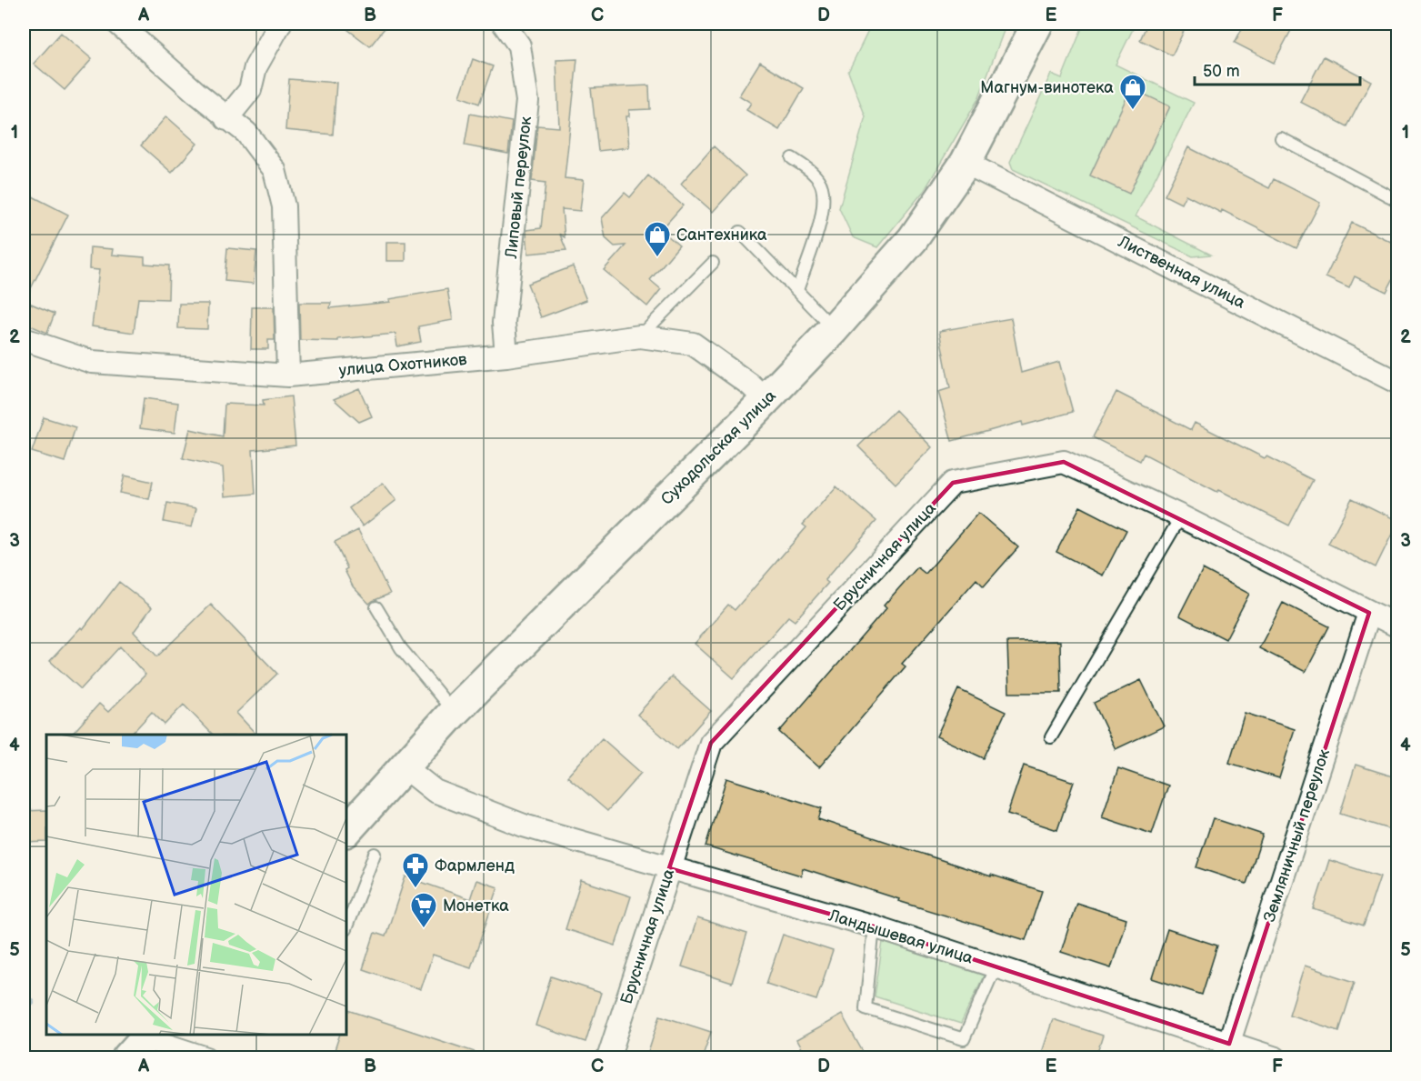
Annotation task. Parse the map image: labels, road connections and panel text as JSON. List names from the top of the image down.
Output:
{
  "streets": {
    "main road": ["Суходольская улица"],
    "street": [
      "Липовый переулок",
      "Лиственная улица",
      "улица Охотников",
      "Брусничная улица",
      "Земляничный переулок",
      "Ландышевая улица"
    ]
  },
  "crossings": [
    ["Липовый переулок", "улица Охотников"],
    ["Лиственная улица", "Суходольская улица"],
    ["улица Охотников", "Суходольская улица"],
    ["Суходольская улица", "Ландышевая улица"],
    ["Брусничная улица", "Земляничный переулок"],
    ["Брусничная улица", "Ландышевая улица"],
    ["Земляничный переулок", "Ландышевая улица"]
  ],
  "places": {
    "shop": ["Магнум-винотека", "Сантехника"],
    "pharmacy": ["Фармленд"],
    "supermarket": ["Монетка"]
  },
  "scale_bar": "50 m",
  "grid": {
    "columns": [
      "A",
      "B",
      "C",
      "D",
      "E",
      "F"
    ],
    "rows": [
      "1",
      "2",
      "3",
      "4",
      "5"
    ]
  }
}
